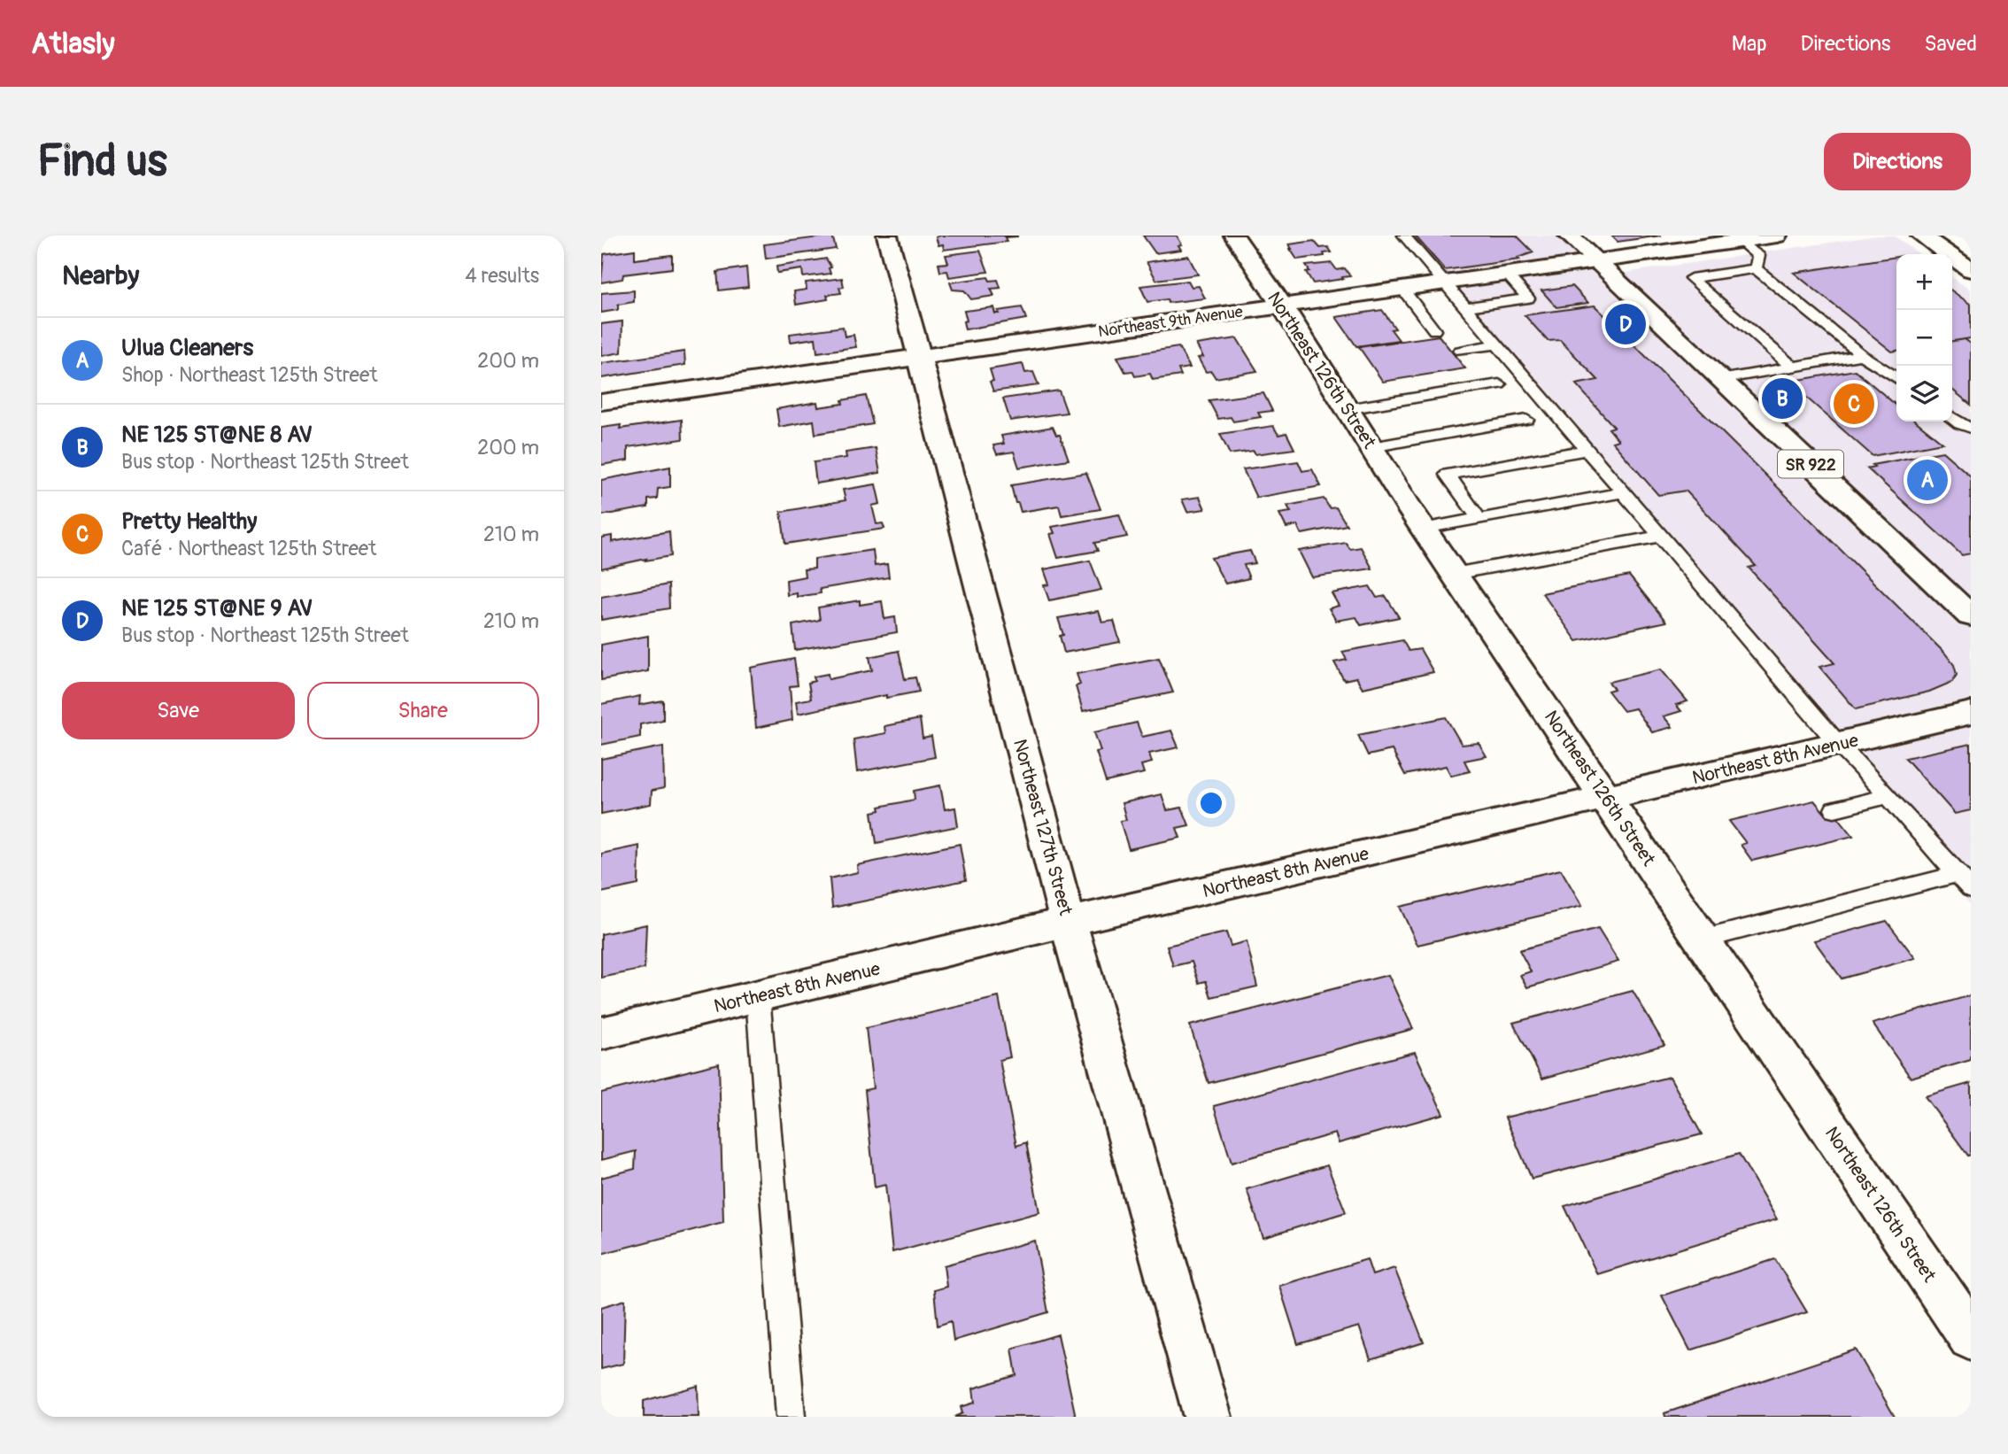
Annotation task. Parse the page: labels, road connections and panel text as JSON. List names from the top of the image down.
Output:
{
  "streets": {
    "street": [
      "Northeast 9th Avenue",
      "Northeast 126th Street",
      "SR 922",
      "Northeast 8th Avenue",
      "Northeast 127th Street"
    ]
  },
  "crossings": [
    ["Northeast 9th Avenue", "Northeast 126th Street"],
    ["Northeast 9th Avenue", "SR 922"],
    ["Northeast 9th Avenue", "Northeast 127th Street"],
    ["Northeast 126th Street", "Northeast 8th Avenue"],
    ["Northeast 8th Avenue", "Northeast 127th Street"]
  ],
  "page": {
    "header": "Atlasly",
    "nav": ["Map", "Directions", "Saved"],
    "buttons": [
      "Directions",
      ["Save", "Share"]
    ],
    "title": "Find us",
    "heading": ["Nearby", "4 results"],
    "map_buttons": ["+", "−"],
    "pins": [
      "D",
      "B",
      "C",
      "A"
    ],
    "list": [
      {
        "mark": "A",
        "name": "Ulua Cleaners",
        "note": "Shop · Northeast 125th Street",
        "value": "200 m"
      },
      {
        "mark": "B",
        "name": "NE 125 ST@NE 8 AV",
        "note": "Bus stop · Northeast 125th Street",
        "value": "200 m"
      },
      {
        "mark": "C",
        "name": "Pretty Healthy",
        "note": "Café · Northeast 125th Street",
        "value": "210 m"
      },
      {
        "mark": "D",
        "name": "NE 125 ST@NE 9 AV",
        "note": "Bus stop · Northeast 125th Street",
        "value": "210 m"
      }
    ]
  }
}
